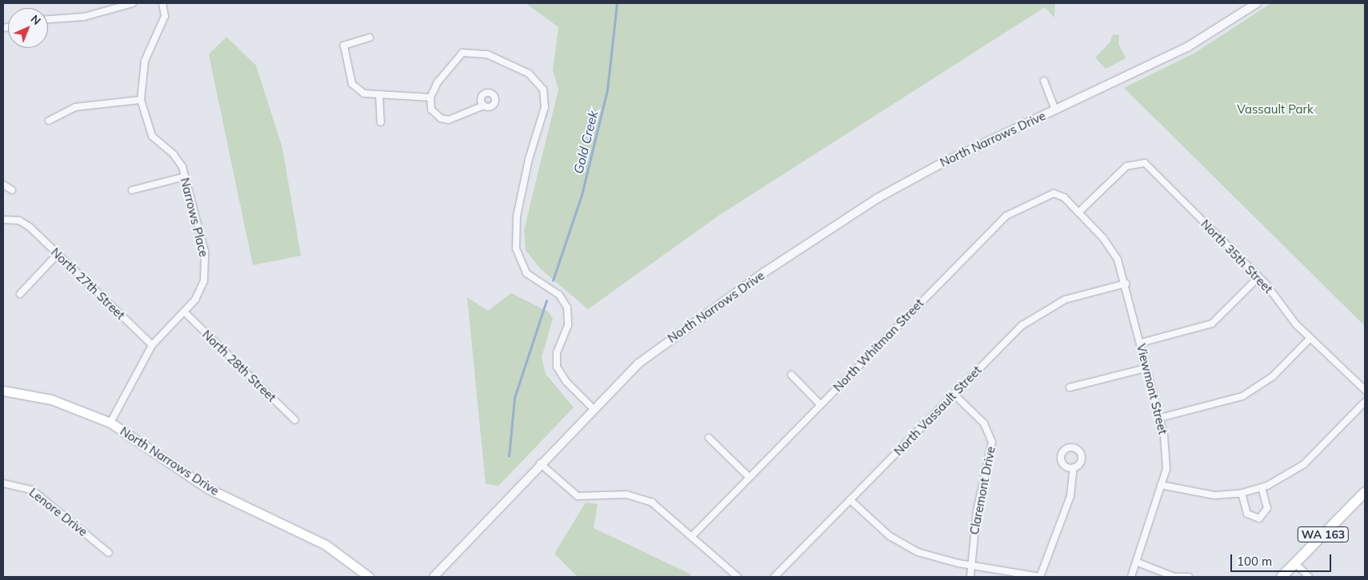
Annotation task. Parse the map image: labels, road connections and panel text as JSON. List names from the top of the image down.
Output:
{
  "streets": {
    "main road": ["North Narrows Drive", "WA 163"],
    "street": [
      "Narrows Place",
      "North 35th Street",
      "North 27th Street",
      "North Whitman Street",
      "North 28th Street",
      "Viewmont Street",
      "North Vassault Street",
      "Claremont Drive",
      "Lenore Drive"
    ]
  },
  "crossings": [
    ["North Narrows Drive", "Narrows Place"],
    ["Narrows Place", "North 27th Street"],
    ["Narrows Place", "North 28th Street"],
    ["North 35th Street", "North Whitman Street"],
    ["North 35th Street", "Viewmont Street"],
    ["North Whitman Street", "Viewmont Street"],
    ["Viewmont Street", "North Vassault Street"],
    ["North Vassault Street", "Claremont Drive"]
  ],
  "water": ["Gold Creek"],
  "parks": ["Vassault Park"],
  "scale_bar": "100 m",
  "north": "top right"
}
